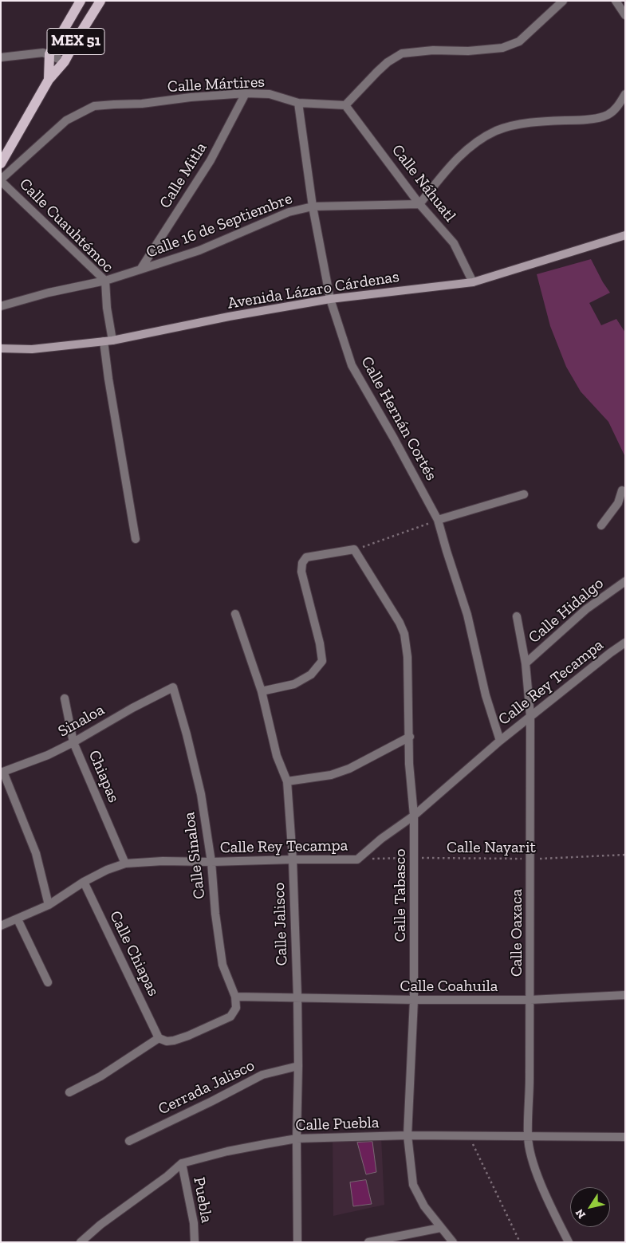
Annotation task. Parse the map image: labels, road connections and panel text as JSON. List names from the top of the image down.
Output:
{
  "streets": {
    "main road": ["MEX 51", "Avenida Lázaro Cárdenas"],
    "street": [
      "Calle Mártires",
      "Calle Mitla",
      "Calle Náhuatl",
      "Calle Cuauhtémoc",
      "Calle 16 de Septiembre",
      "Calle Hernán Cortés",
      "Calle Hidalgo",
      "Calle Rey Tecampa",
      "Sinaloa",
      "Chiapas",
      "Calle Sinaloa",
      "Calle Tabasco",
      "Calle Jalisco",
      "Calle Oaxaca",
      "Calle Chiapas",
      "Calle Coahuila",
      "Cerrada Jalisco",
      "Calle Puebla",
      "Puebla"
    ],
    "path": ["Calle Nayarit"]
  },
  "crossings": [
    ["Calle Mártires", "Calle Mitla"],
    ["Calle Mártires", "Calle Náhuatl"],
    ["Calle Mártires", "Calle Cuauhtémoc"],
    ["Calle Mártires", "Calle Hernán Cortés"],
    ["Calle Mitla", "Calle 16 de Septiembre"],
    ["Calle Náhuatl", "Calle 16 de Septiembre"],
    ["Calle Náhuatl", "Avenida Lázaro Cárdenas"],
    ["Calle Cuauhtémoc", "Calle 16 de Septiembre"],
    ["Calle Cuauhtémoc", "Avenida Lázaro Cárdenas"],
    ["Calle 16 de Septiembre", "Calle Hernán Cortés"],
    ["Avenida Lázaro Cárdenas", "Calle Hernán Cortés"],
    ["Calle Hernán Cortés", "Calle Rey Tecampa"],
    ["Calle Hidalgo", "Calle Oaxaca"],
    ["Calle Rey Tecampa", "Chiapas"],
    ["Calle Rey Tecampa", "Calle Nayarit"],
    ["Calle Rey Tecampa", "Calle Sinaloa"],
    ["Calle Rey Tecampa", "Calle Tabasco"],
    ["Calle Rey Tecampa", "Calle Jalisco"],
    ["Calle Rey Tecampa", "Calle Oaxaca"],
    ["Calle Rey Tecampa", "Calle Chiapas"],
    ["Sinaloa", "Chiapas"],
    ["Sinaloa", "Calle Sinaloa"],
    ["Calle Nayarit", "Calle Tabasco"],
    ["Calle Nayarit", "Calle Oaxaca"],
    ["Calle Tabasco", "Calle Coahuila"],
    ["Calle Tabasco", "Calle Puebla"],
    ["Calle Jalisco", "Calle Coahuila"],
    ["Calle Jalisco", "Cerrada Jalisco"],
    ["Calle Jalisco", "Calle Puebla"],
    ["Calle Oaxaca", "Calle Coahuila"],
    ["Calle Oaxaca", "Calle Puebla"],
    ["Calle Puebla", "Puebla"]
  ],
  "north": "bottom left"
}
